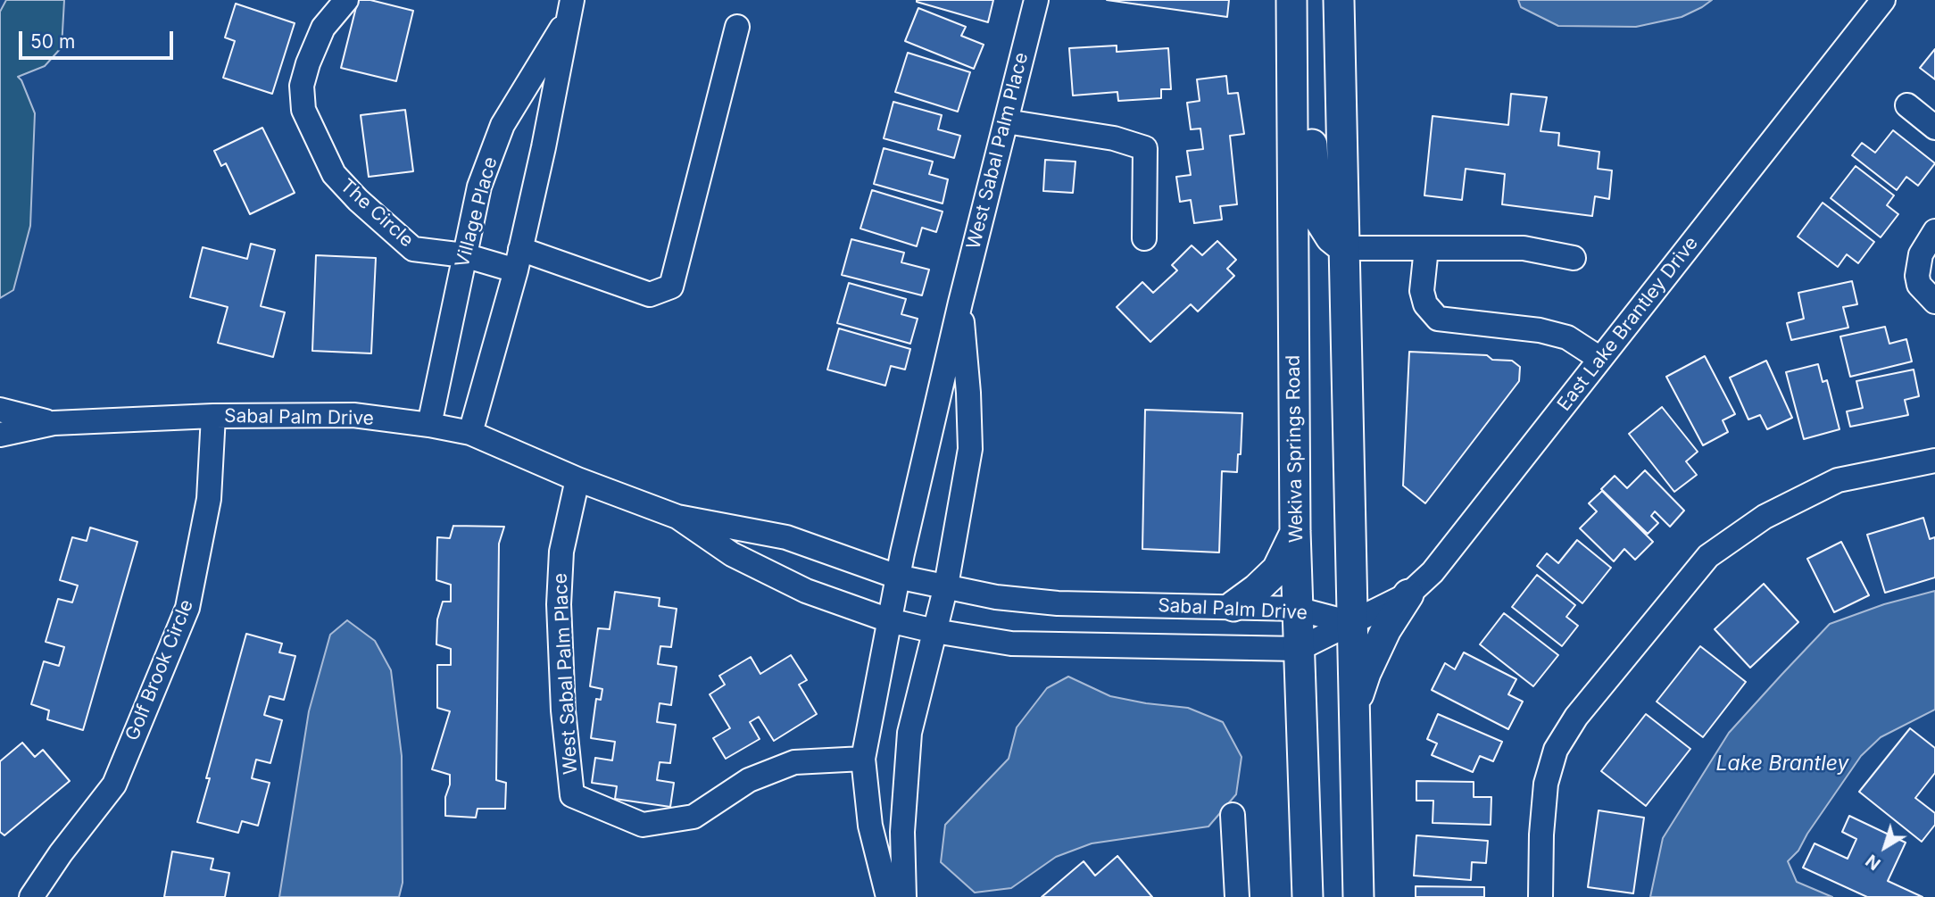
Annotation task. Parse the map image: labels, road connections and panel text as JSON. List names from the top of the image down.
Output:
{
  "streets": {
    "main road": ["Wekiva Springs Road"],
    "street": [
      "West Sabal Palm Place",
      "Village Place",
      "The Circle",
      "East Lake Brantley Drive",
      "Sabal Palm Drive",
      "Golf Brook Circle"
    ]
  },
  "crossings": [
    ["West Sabal Palm Place", "Sabal Palm Drive"],
    ["Village Place", "The Circle"],
    ["Village Place", "Sabal Palm Drive"],
    ["East Lake Brantley Drive", "Sabal Palm Drive"],
    ["Sabal Palm Drive", "Wekiva Springs Road"],
    ["Sabal Palm Drive", "Golf Brook Circle"]
  ],
  "water": ["Lake Brantley"],
  "scale_bar": "50 m",
  "north": "bottom left"
}
